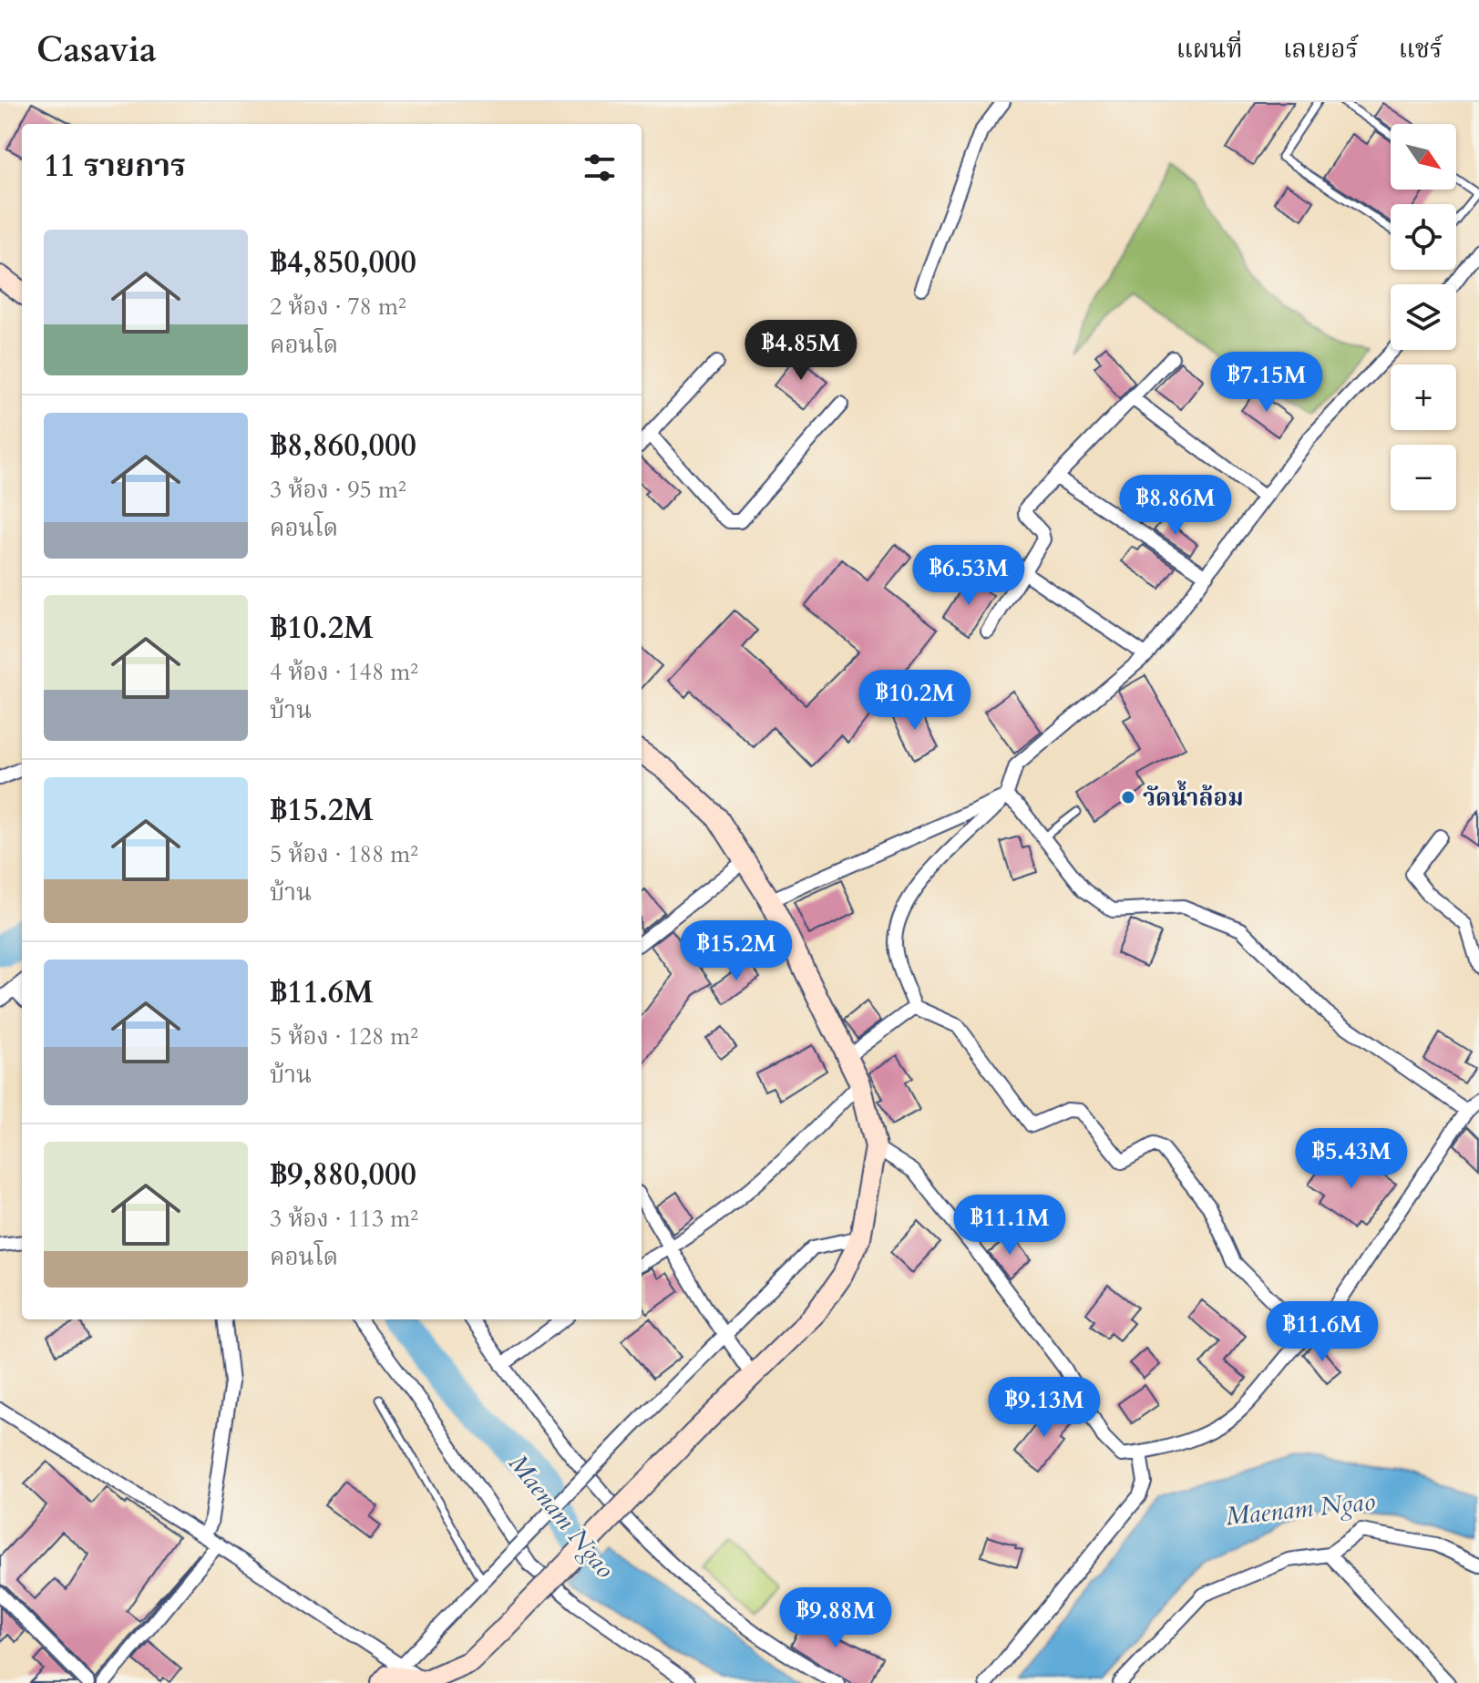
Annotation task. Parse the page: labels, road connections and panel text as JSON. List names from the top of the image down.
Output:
{
  "water": ["Maenam Ngao"],
  "places": ["วัดน้ำล้อม"],
  "north": "bottom right",
  "page": {
    "header": "Casavia",
    "nav": ["แผนที่", "เลเยอร์", "แชร์"],
    "map_buttons": ["+", "−"],
    "heading": "11 รายการ",
    "list": [
      {
        "name": "฿4,850,000",
        "note": "2 ห้อง · 78 m² · คอนโด"
      },
      {
        "name": "฿8,860,000",
        "note": "3 ห้อง · 95 m² · คอนโด"
      },
      {
        "name": "฿10.2M",
        "note": "4 ห้อง · 148 m² · บ้าน"
      },
      {
        "name": "฿15.2M",
        "note": "5 ห้อง · 188 m² · บ้าน"
      },
      {
        "name": "฿11.6M",
        "note": "5 ห้อง · 128 m² · บ้าน"
      },
      {
        "name": "฿9,880,000",
        "note": "3 ห้อง · 113 m² · คอนโด"
      }
    ],
    "price": [
      "฿4.85M",
      "฿7.15M",
      "฿8.86M",
      "฿6.53M",
      "฿10.2M",
      "฿15.2M",
      "฿5.43M",
      "฿11.1M",
      "฿11.6M",
      "฿9.13M",
      "฿9.88M"
    ]
  }
}
